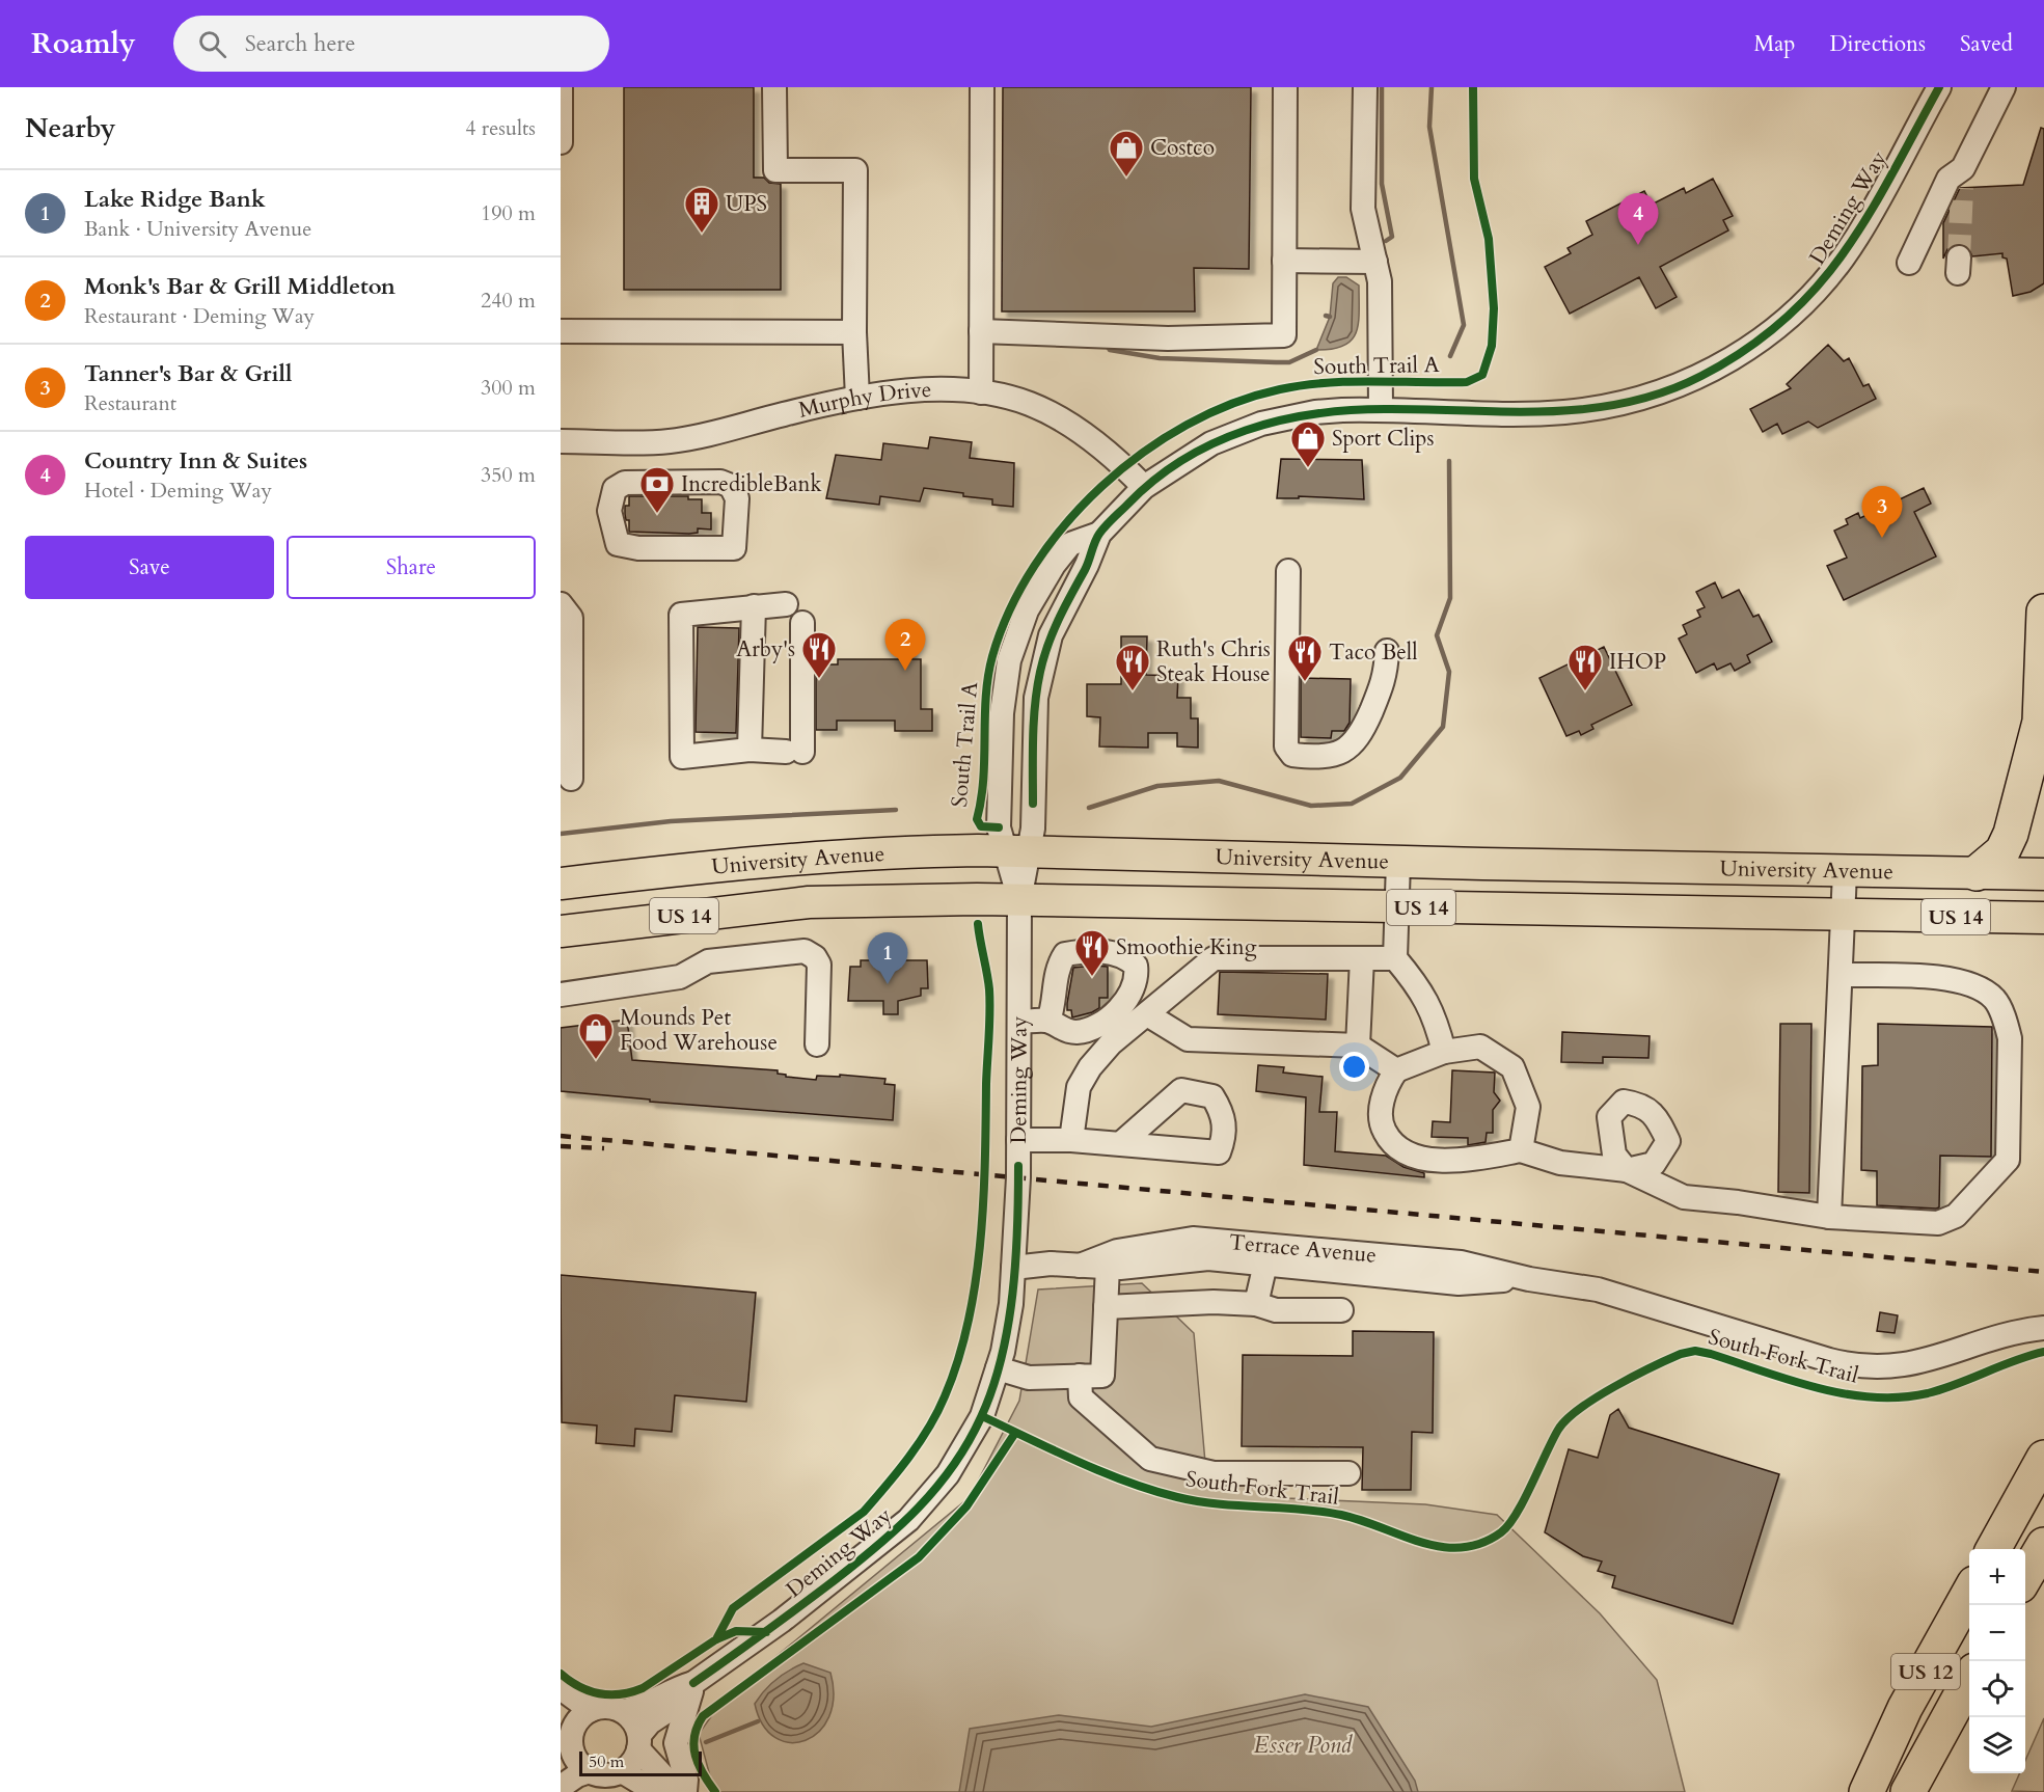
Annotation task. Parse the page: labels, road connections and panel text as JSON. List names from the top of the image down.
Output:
{
  "streets": {
    "highway": ["US 12"],
    "main road": ["University Avenue", "US 14"],
    "street": ["Deming Way", "Murphy Drive", "Terrace Avenue"],
    "cycle path": ["South Trail A", "South Fork Trail"]
  },
  "crossings": [
    ["Deming Way", "Murphy Drive"],
    ["Deming Way", "University Avenue"],
    ["Deming Way", "Terrace Avenue"]
  ],
  "water": ["Esser Pond"],
  "places": {
    "shop": ["Costco", "Sport Clips", "Mounds Pet Food Warehouse"],
    "building": ["UPS"],
    "bank": ["IncredibleBank"],
    "restaurant": [
      "Arby's",
      "Taco Bell",
      "Ruth's Chris Steak House",
      "IHOP",
      "Smoothie King"
    ]
  },
  "scale_bar": "50 m",
  "page": {
    "header": "Roamly",
    "search": "Search here",
    "nav": ["Map", "Directions", "Saved"],
    "heading": ["Nearby", "4 results"],
    "list": [
      {
        "mark": "1",
        "name": "Lake Ridge Bank",
        "note": "Bank · University Avenue",
        "value": "190 m"
      },
      {
        "mark": "2",
        "name": "Monk's Bar & Grill Middleton",
        "note": "Restaurant · Deming Way",
        "value": "240 m"
      },
      {
        "mark": "3",
        "name": "Tanner's Bar & Grill",
        "note": "Restaurant",
        "value": "300 m"
      },
      {
        "mark": "4",
        "name": "Country Inn & Suites",
        "note": "Hotel · Deming Way",
        "value": "350 m"
      }
    ],
    "pins": [
      "4",
      "3",
      "2",
      "1"
    ],
    "buttons": ["Save", "Share"],
    "map_buttons": ["+", "−"],
    "scale": "50 m"
  }
}
